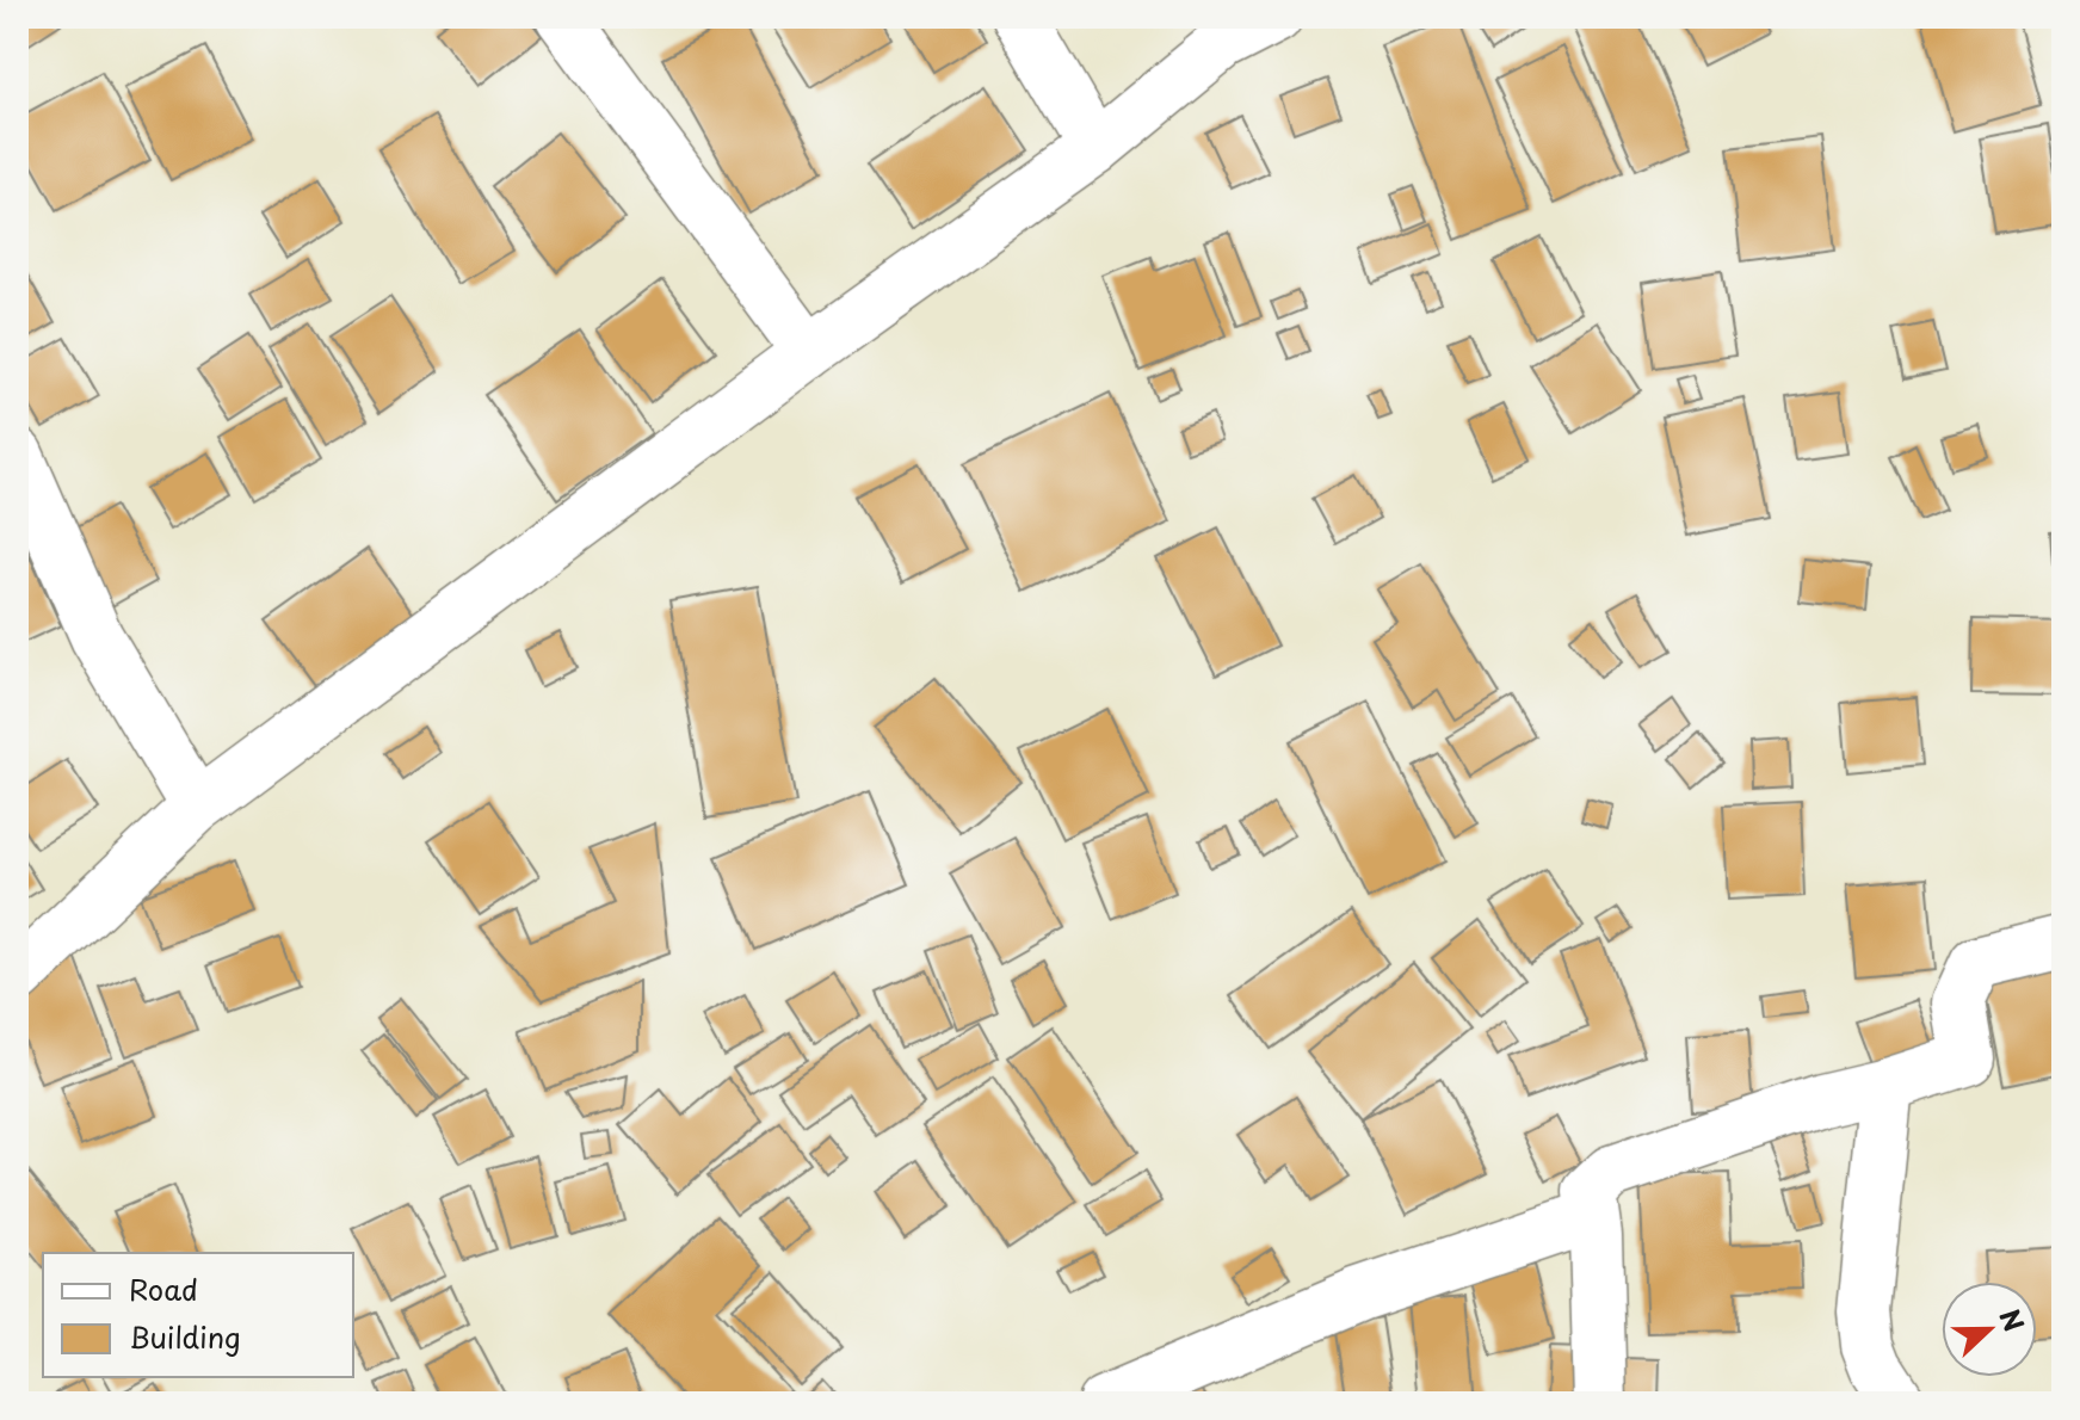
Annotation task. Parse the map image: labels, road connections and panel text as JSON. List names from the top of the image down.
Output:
{
  "legend": ["Road", "Building"],
  "north": "right"
}
